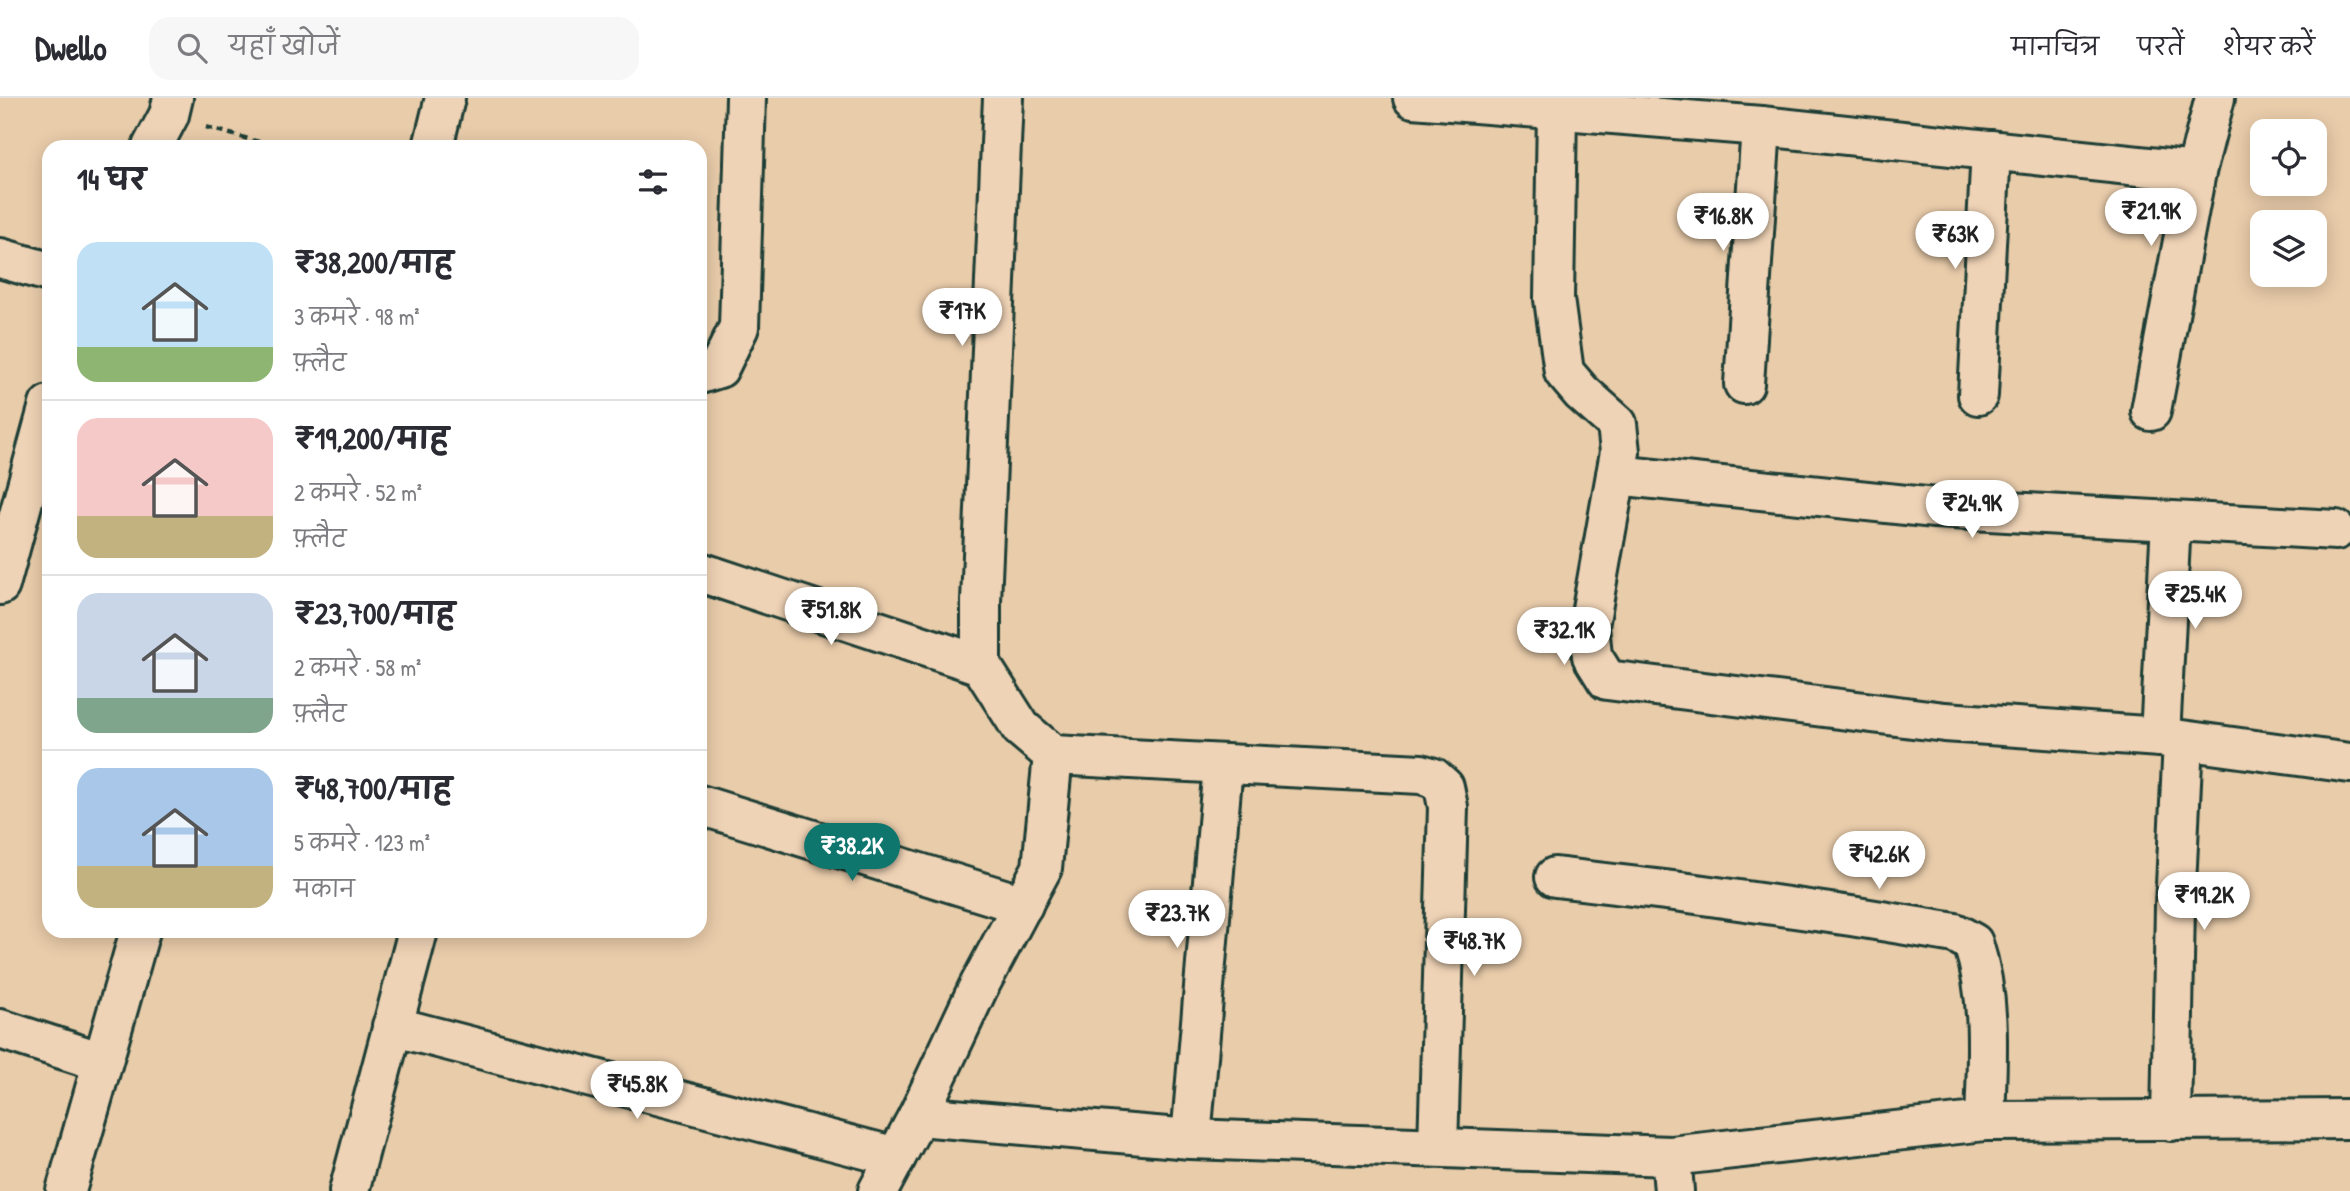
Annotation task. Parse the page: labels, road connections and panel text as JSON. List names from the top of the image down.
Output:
{
  "page": {
    "header": "Dwello",
    "search": "यहाँ खोजें",
    "nav": ["मानचित्र", "परतें", "शेयर करें"],
    "heading": "14 घर",
    "price": [
      "₹21.9K",
      "₹16.8K",
      "₹63K",
      "₹17K",
      "₹24.9K",
      "₹25.4K",
      "₹51.8K",
      "₹32.1K",
      "₹38.2K",
      "₹42.6K",
      "₹19.2K",
      "₹23.7K",
      "₹48.7K",
      "₹45.8K"
    ],
    "list": [
      {
        "name": "₹38,200/माह",
        "note": "3 कमरे · 98 m² · फ़्लैट"
      },
      {
        "name": "₹19,200/माह",
        "note": "2 कमरे · 52 m² · फ़्लैट"
      },
      {
        "name": "₹23,700/माह",
        "note": "2 कमरे · 58 m² · फ़्लैट"
      },
      {
        "name": "₹48,700/माह",
        "note": "5 कमरे · 123 m² · मकान"
      }
    ]
  }
}
